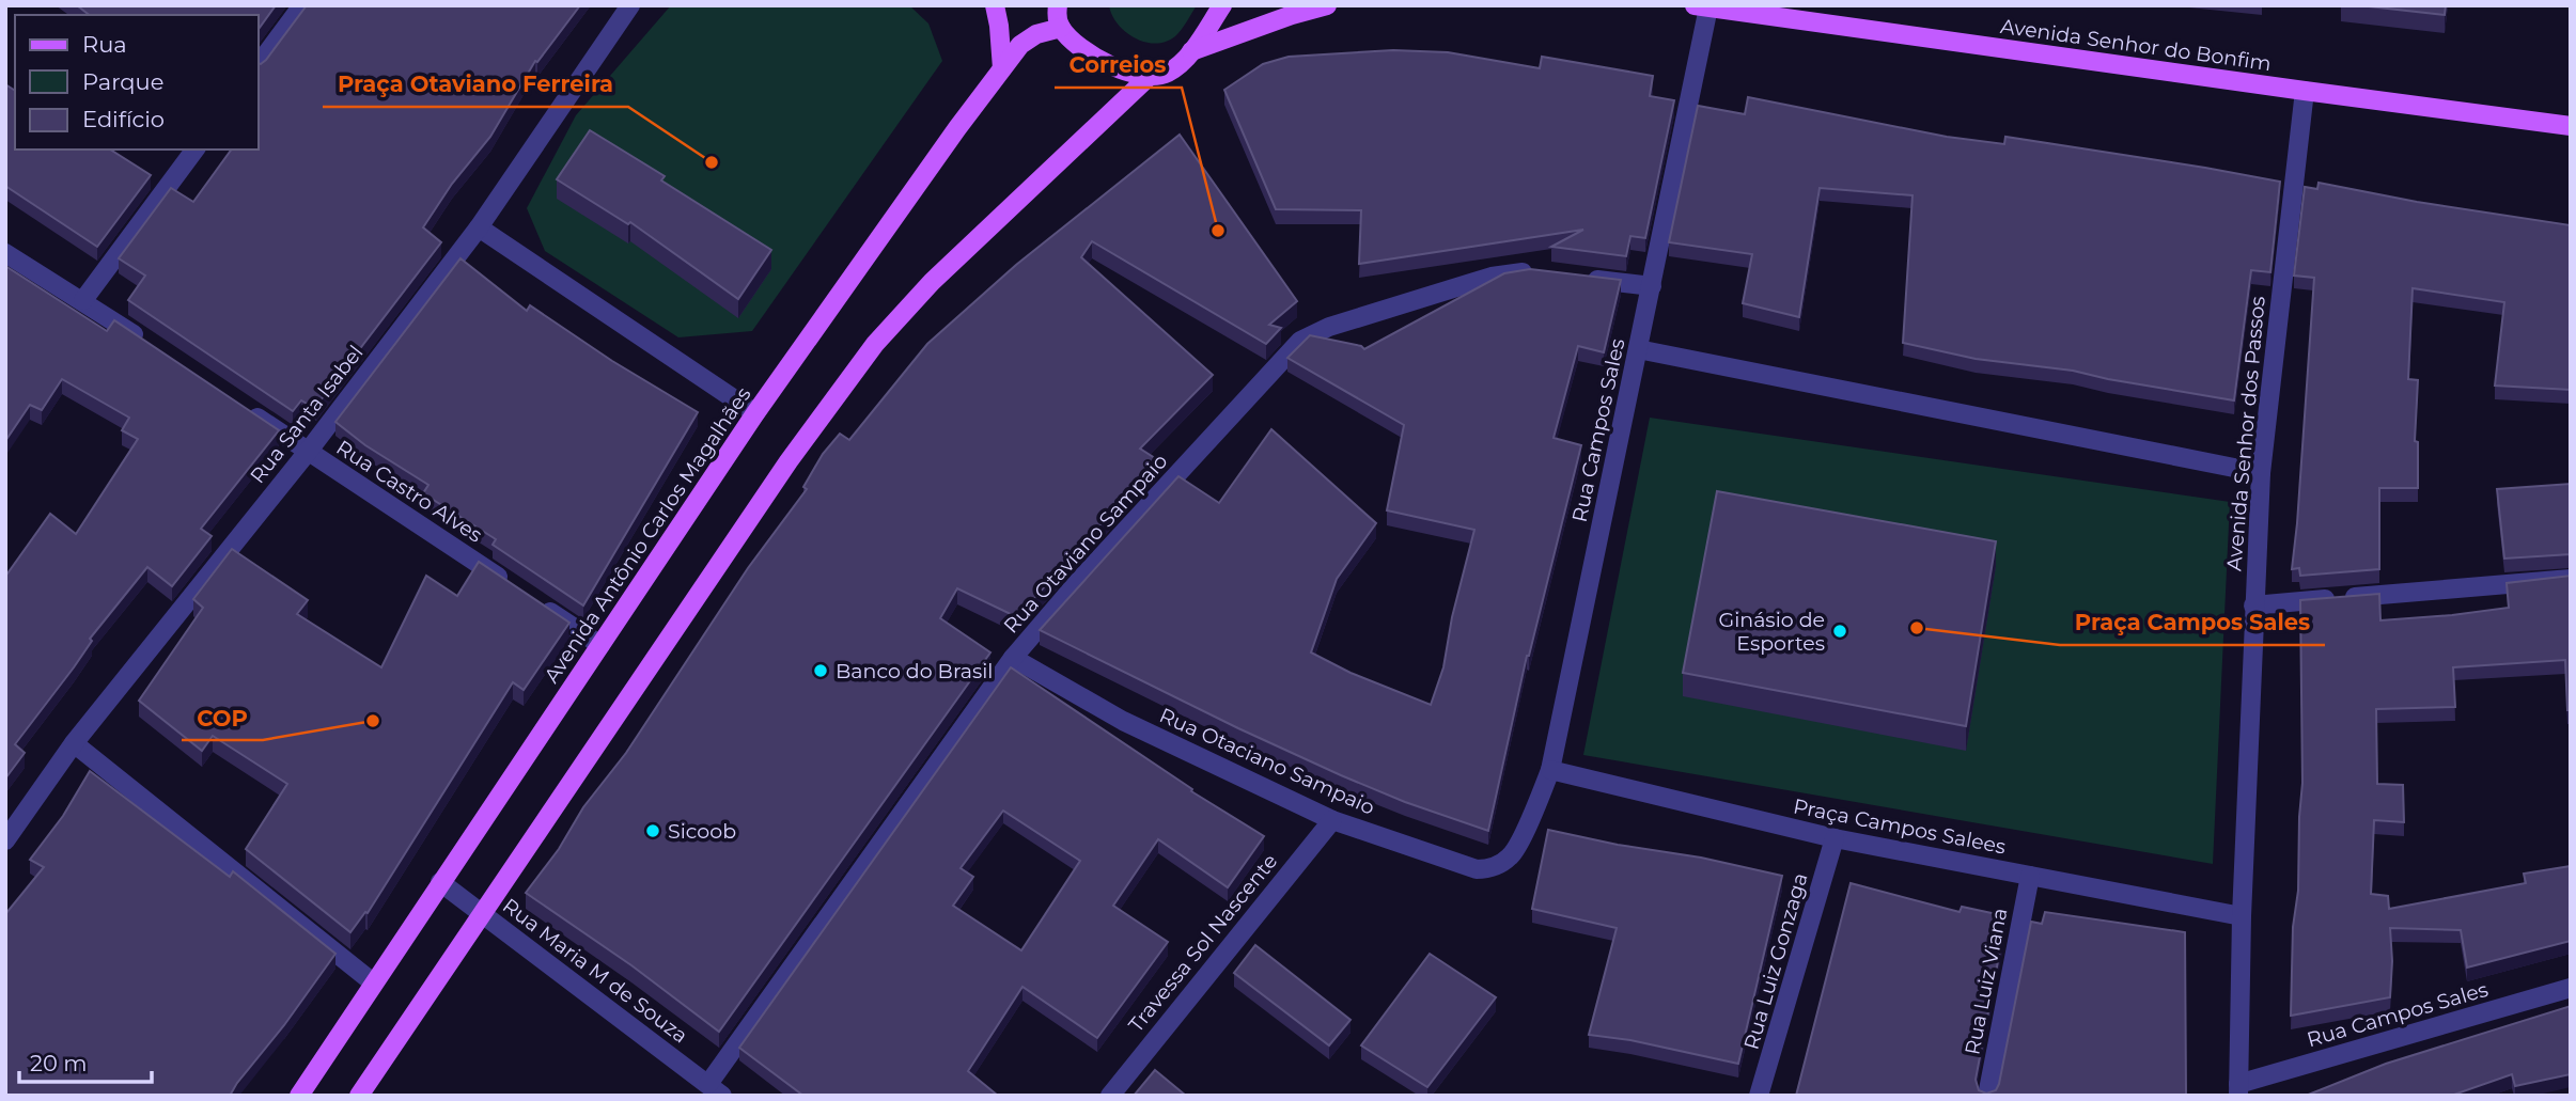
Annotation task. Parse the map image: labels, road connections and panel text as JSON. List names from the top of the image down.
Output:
{
  "streets": {
    "main road": ["Avenida Senhor do Bonfim", "Avenida Antônio Carlos Magalhães"],
    "street": [
      "Rua Santa Isabel",
      "Rua Campos Sales",
      "Avenida Senhor dos Passos",
      "Rua Castro Alves",
      "Rua Otaviano Sampaio",
      "Rua Otaciano Sampaio",
      "Praça Campos Salees",
      "Travessa Sol Nascente",
      "Rua Luiz Gonzaga",
      "Rua Maria M de Souza",
      "Rua Luiz Viana"
    ]
  },
  "crossings": [
    ["Avenida Senhor do Bonfim", "Rua Campos Sales"],
    ["Avenida Senhor do Bonfim", "Avenida Senhor dos Passos"],
    ["Rua Santa Isabel", "Rua Castro Alves"],
    ["Rua Campos Sales", "Avenida Senhor dos Passos"],
    ["Rua Campos Sales", "Rua Otaciano Sampaio"],
    ["Rua Campos Sales", "Praça Campos Salees"],
    ["Avenida Senhor dos Passos", "Praça Campos Salees"],
    ["Avenida Antônio Carlos Magalhães", "Rua Maria M de Souza"],
    ["Rua Otaviano Sampaio", "Rua Otaciano Sampaio"],
    ["Rua Otaviano Sampaio", "Rua Maria M de Souza"],
    ["Rua Otaciano Sampaio", "Travessa Sol Nascente"],
    ["Praça Campos Salees", "Rua Luiz Gonzaga"],
    ["Praça Campos Salees", "Rua Luiz Viana"]
  ],
  "places": [
    "Praça Otaviano Ferreira",
    "Correios",
    "Praça Campos Sales",
    "Ginásio de Esportes",
    "Banco do Brasil",
    "COP",
    "Sicoob"
  ],
  "legend": ["Rua", "Parque", "Edifício"],
  "scale_bar": "20 m"
}
